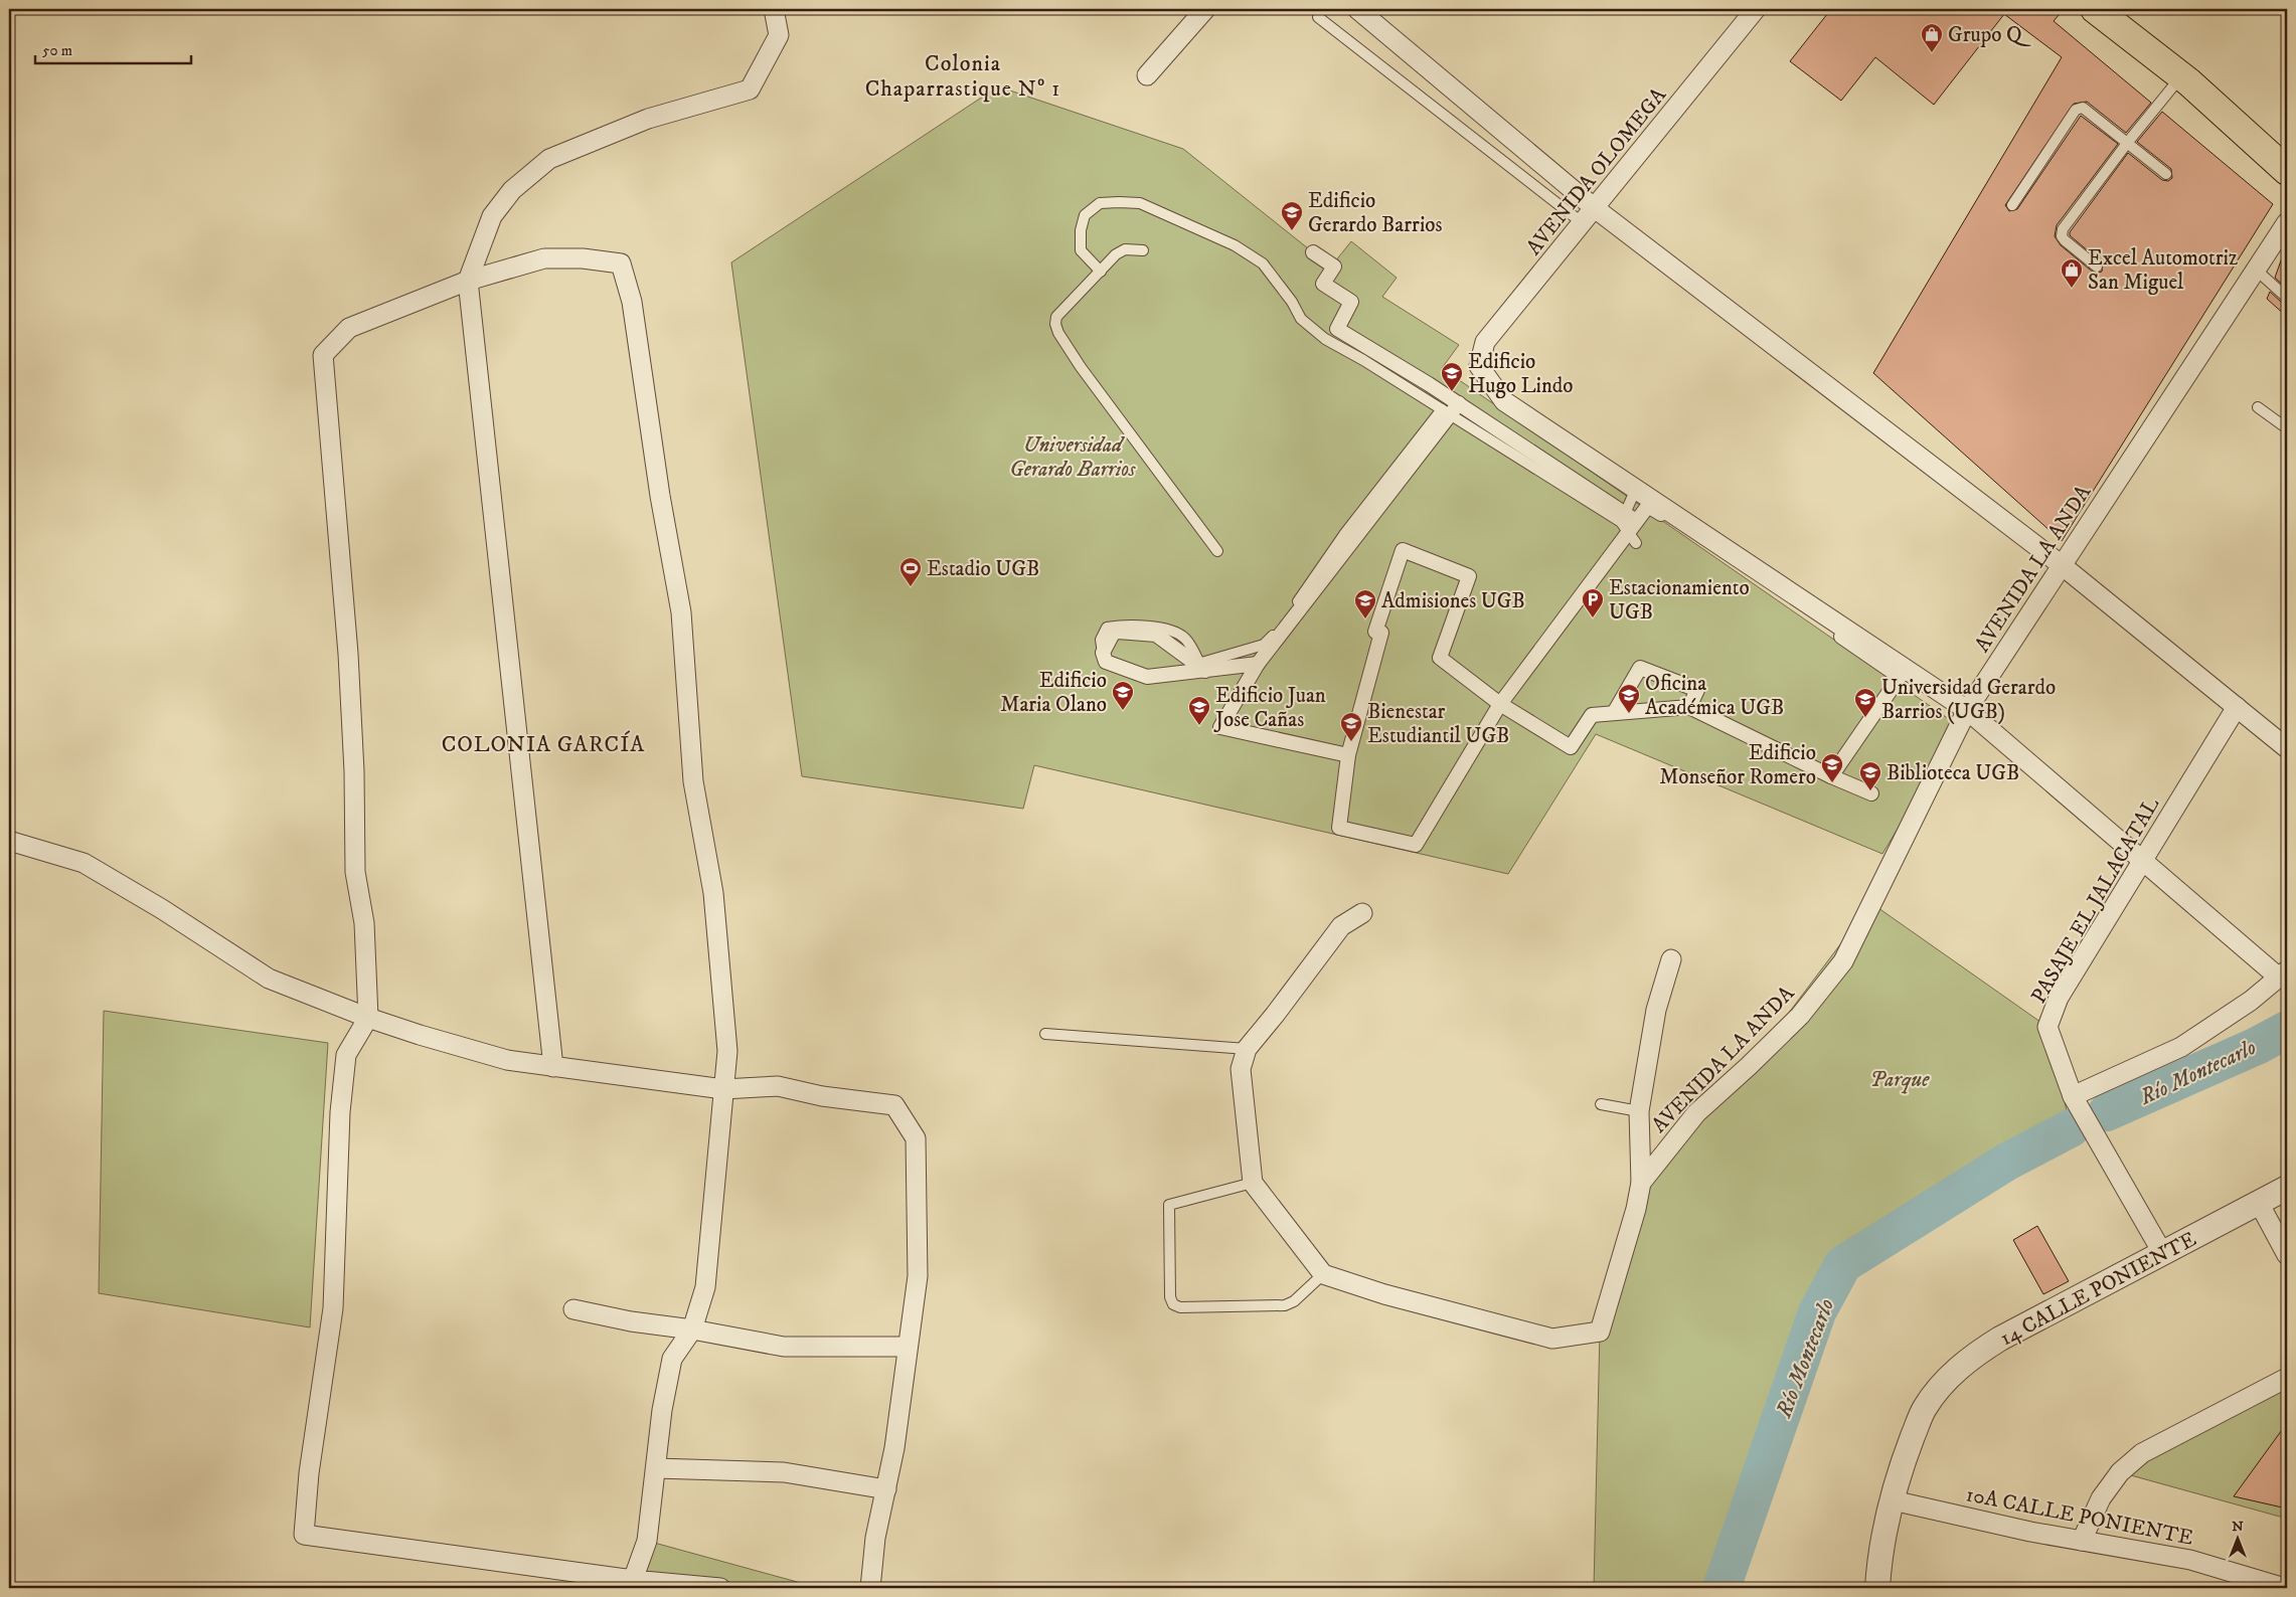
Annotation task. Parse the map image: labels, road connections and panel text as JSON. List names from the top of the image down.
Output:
{
  "streets": {
    "street": [
      "AVENIDA OLOMEGA",
      "AVENIDA LA ANDA",
      "PASAJE EL JALACATAL",
      "14 CALLE PONIENTE",
      "10A CALLE PONIENTE"
    ]
  },
  "crossings": [
    ["PASAJE EL JALACATAL", "14 CALLE PONIENTE"],
    ["14 CALLE PONIENTE", "10A CALLE PONIENTE"]
  ],
  "districts": ["Colonia Chaparrastique Nº 1", "COLONIA GARCÍA"],
  "water": ["Río Montecarlo"],
  "parks": ["Universidad Gerardo Barrios", "Parque"],
  "places": {
    "shop": ["Grupo Q", "Excel Automotriz San Miguel"],
    "school or university": [
      "Edificio Gerardo Barrios",
      "Edificio Hugo Lindo",
      "Admisiones UGB",
      "Edificio Maria Olano",
      "Oficina Académica UGB",
      "Universidad Gerardo Barrios (UGB)",
      "Edificio Juan Jose Cañas",
      "Bienestar Estudiantil UGB",
      "Edificio Monseñor Romero",
      "Biblioteca UGB"
    ],
    "sports": ["Estadio UGB"],
    "parking": ["Estacionamiento UGB"]
  },
  "scale_bar": "50 m",
  "north": "top"
}
